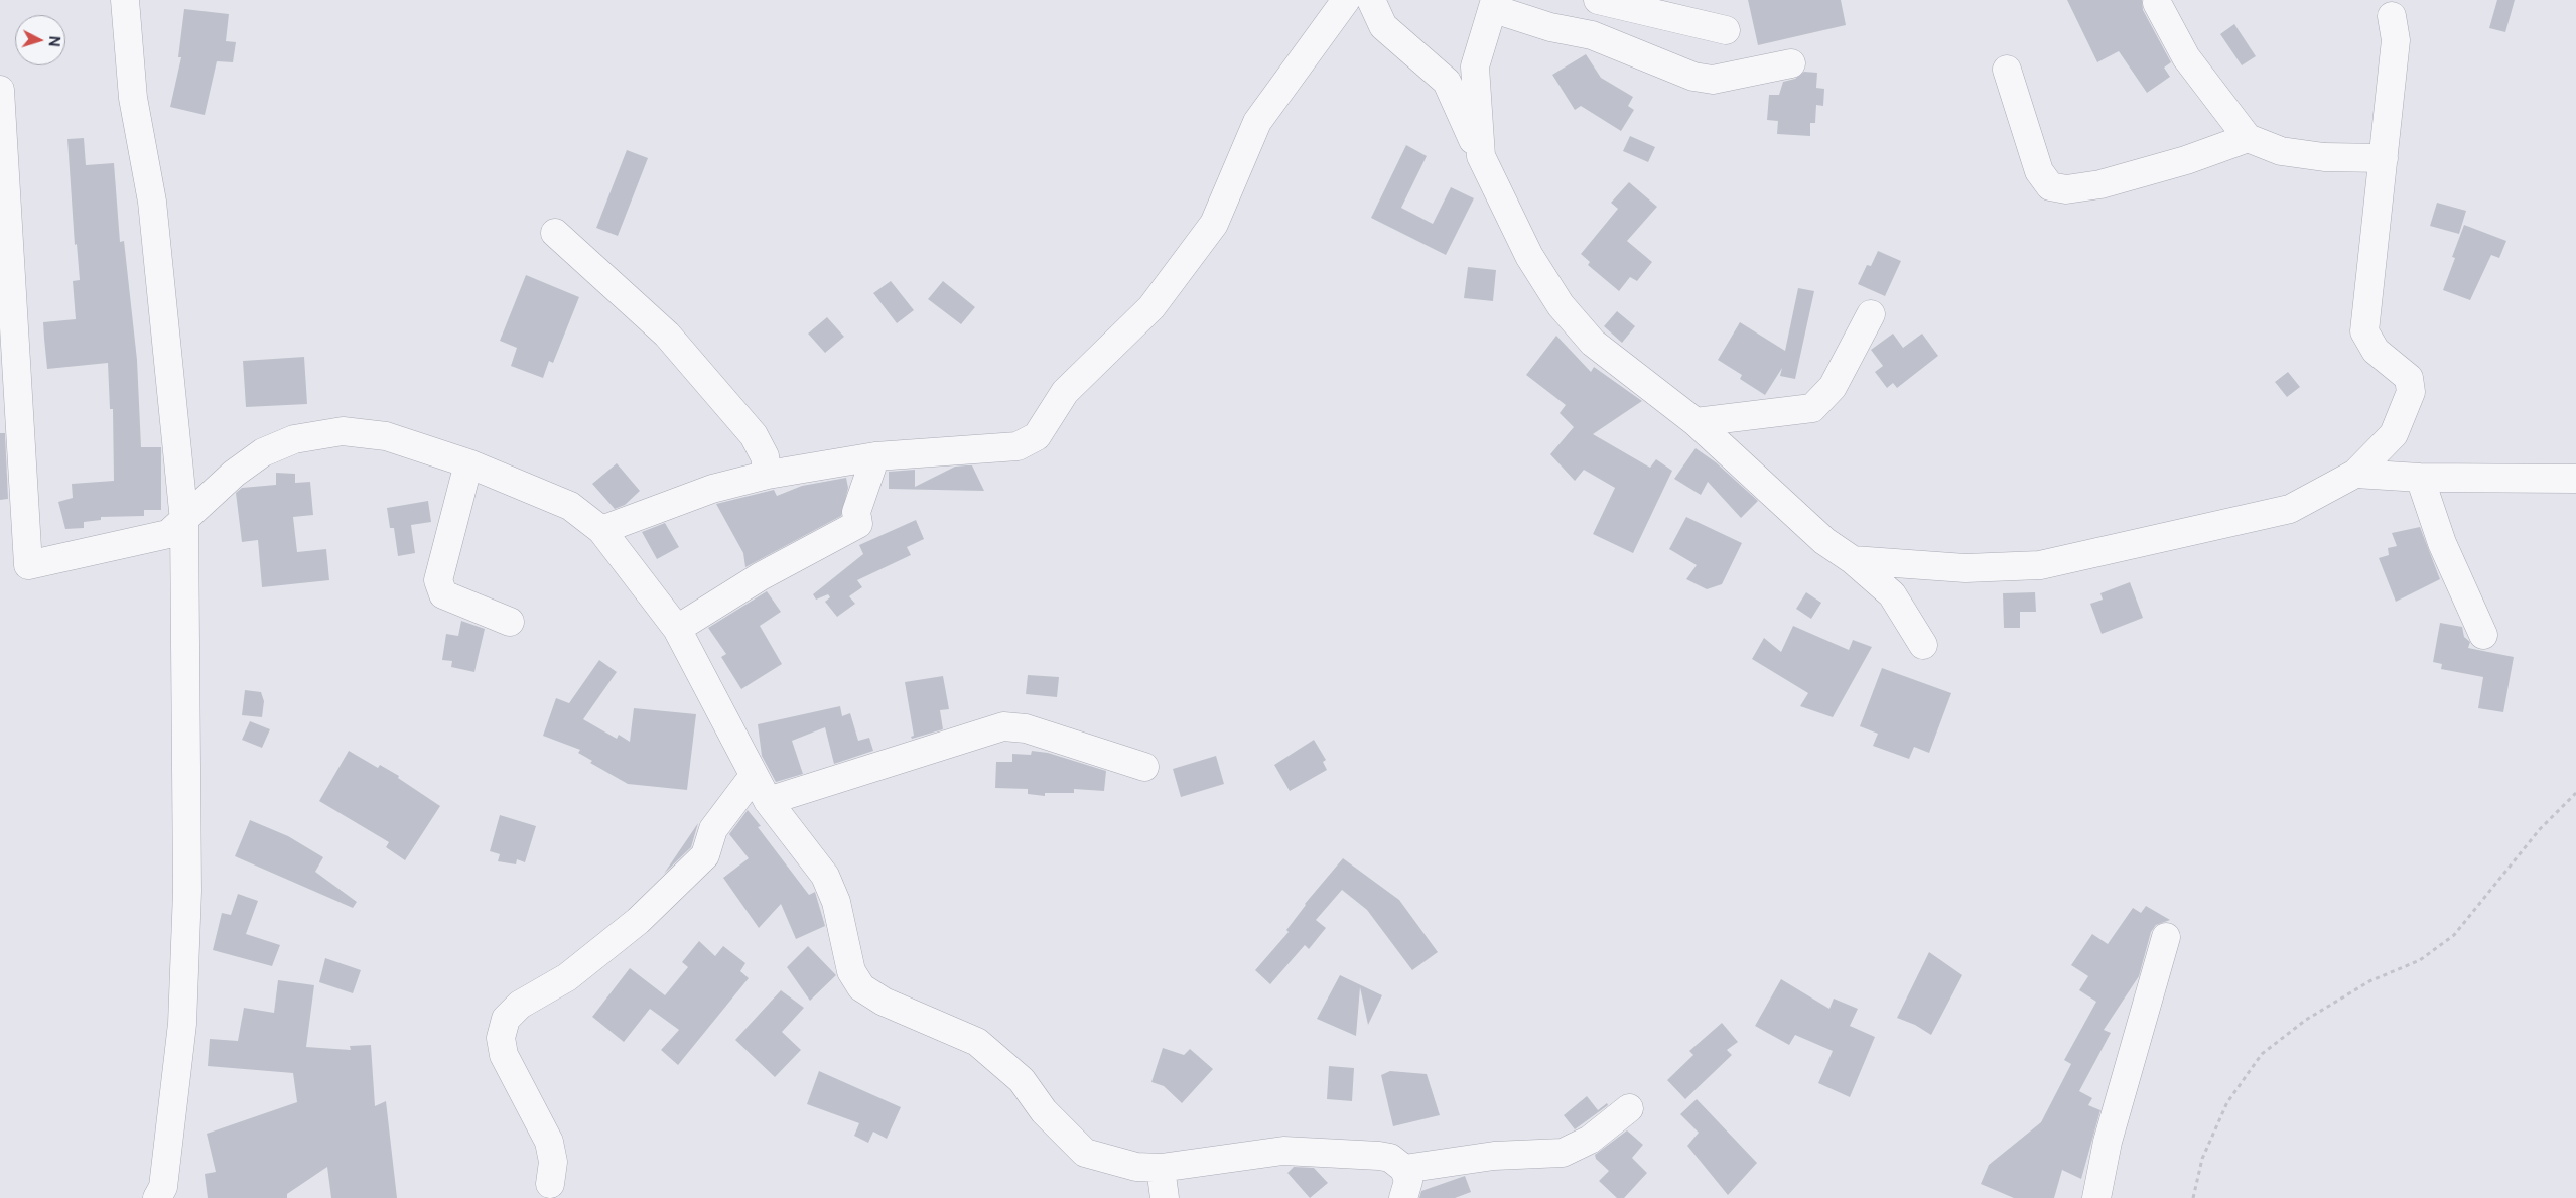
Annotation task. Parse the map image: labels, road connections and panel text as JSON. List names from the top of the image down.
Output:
{
  "north": "right"
}
